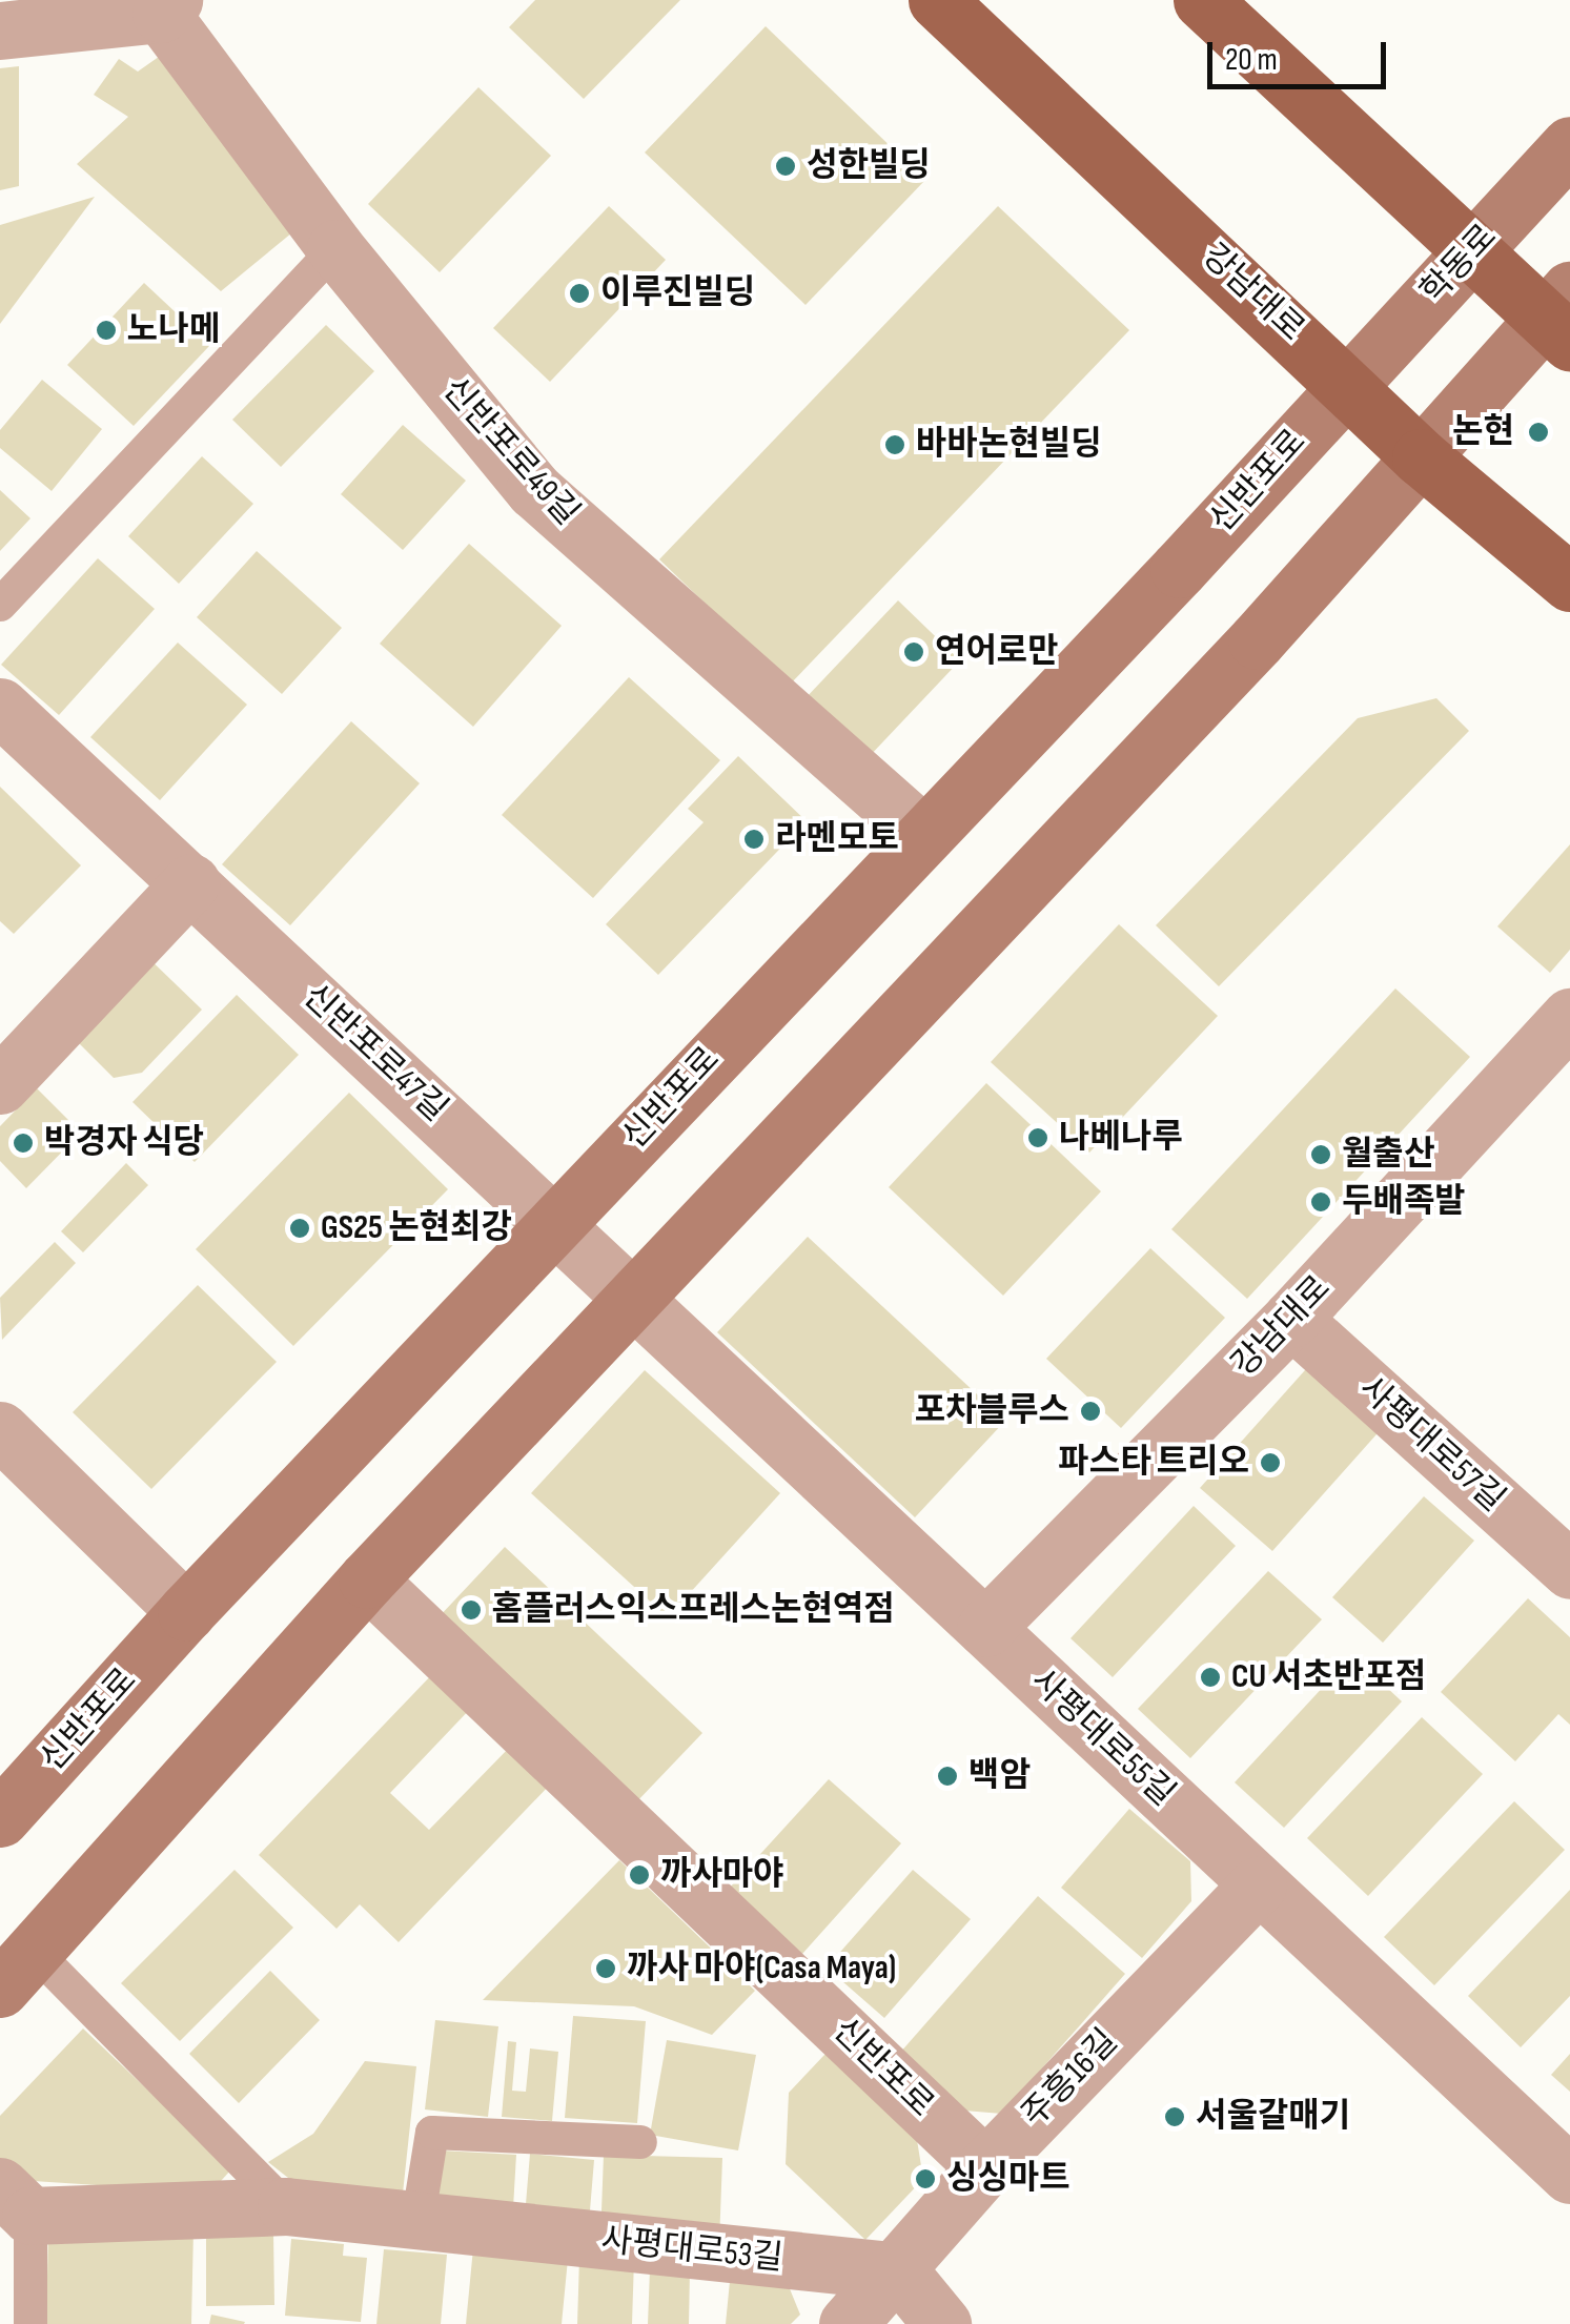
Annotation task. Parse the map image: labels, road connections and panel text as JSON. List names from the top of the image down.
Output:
{
  "streets": {
    "main road": ["학동로", "강남대로", "신반포로"],
    "street": [
      "신반포로49길",
      "신반포로47길",
      "사평대로57길",
      "사평대로55길",
      "주흥16길",
      "사평대로53길"
    ]
  },
  "crossings": [
    ["학동로", "강남대로"],
    ["학동로", "신반포로"],
    ["강남대로", "신반포로"],
    ["강남대로", "사평대로57길"],
    ["강남대로", "사평대로55길"],
    ["신반포로49길", "신반포로"],
    ["신반포로", "신반포로47길"],
    ["신반포로", "주흥16길"],
    ["신반포로47길", "사평대로55길"],
    ["사평대로55길", "주흥16길"],
    ["주흥16길", "사평대로53길"]
  ],
  "places": [
    "성한빌딩",
    "이루진빌딩",
    "노나메",
    "논현",
    "바바논현빌딩",
    "연어로만",
    "라멘모토",
    "나베나루",
    "박경자 식당",
    "월출산",
    "두배족발",
    "GS25 논현최강",
    "포차블루스",
    "파스타 트리오",
    "홈플러스익스프레스논현역점",
    "CU 서초반포점",
    "백암",
    "까사마야",
    "까사 마야(Casa Maya)",
    "서울갈매기",
    "싱싱마트"
  ],
  "scale_bar": "20 m"
}
